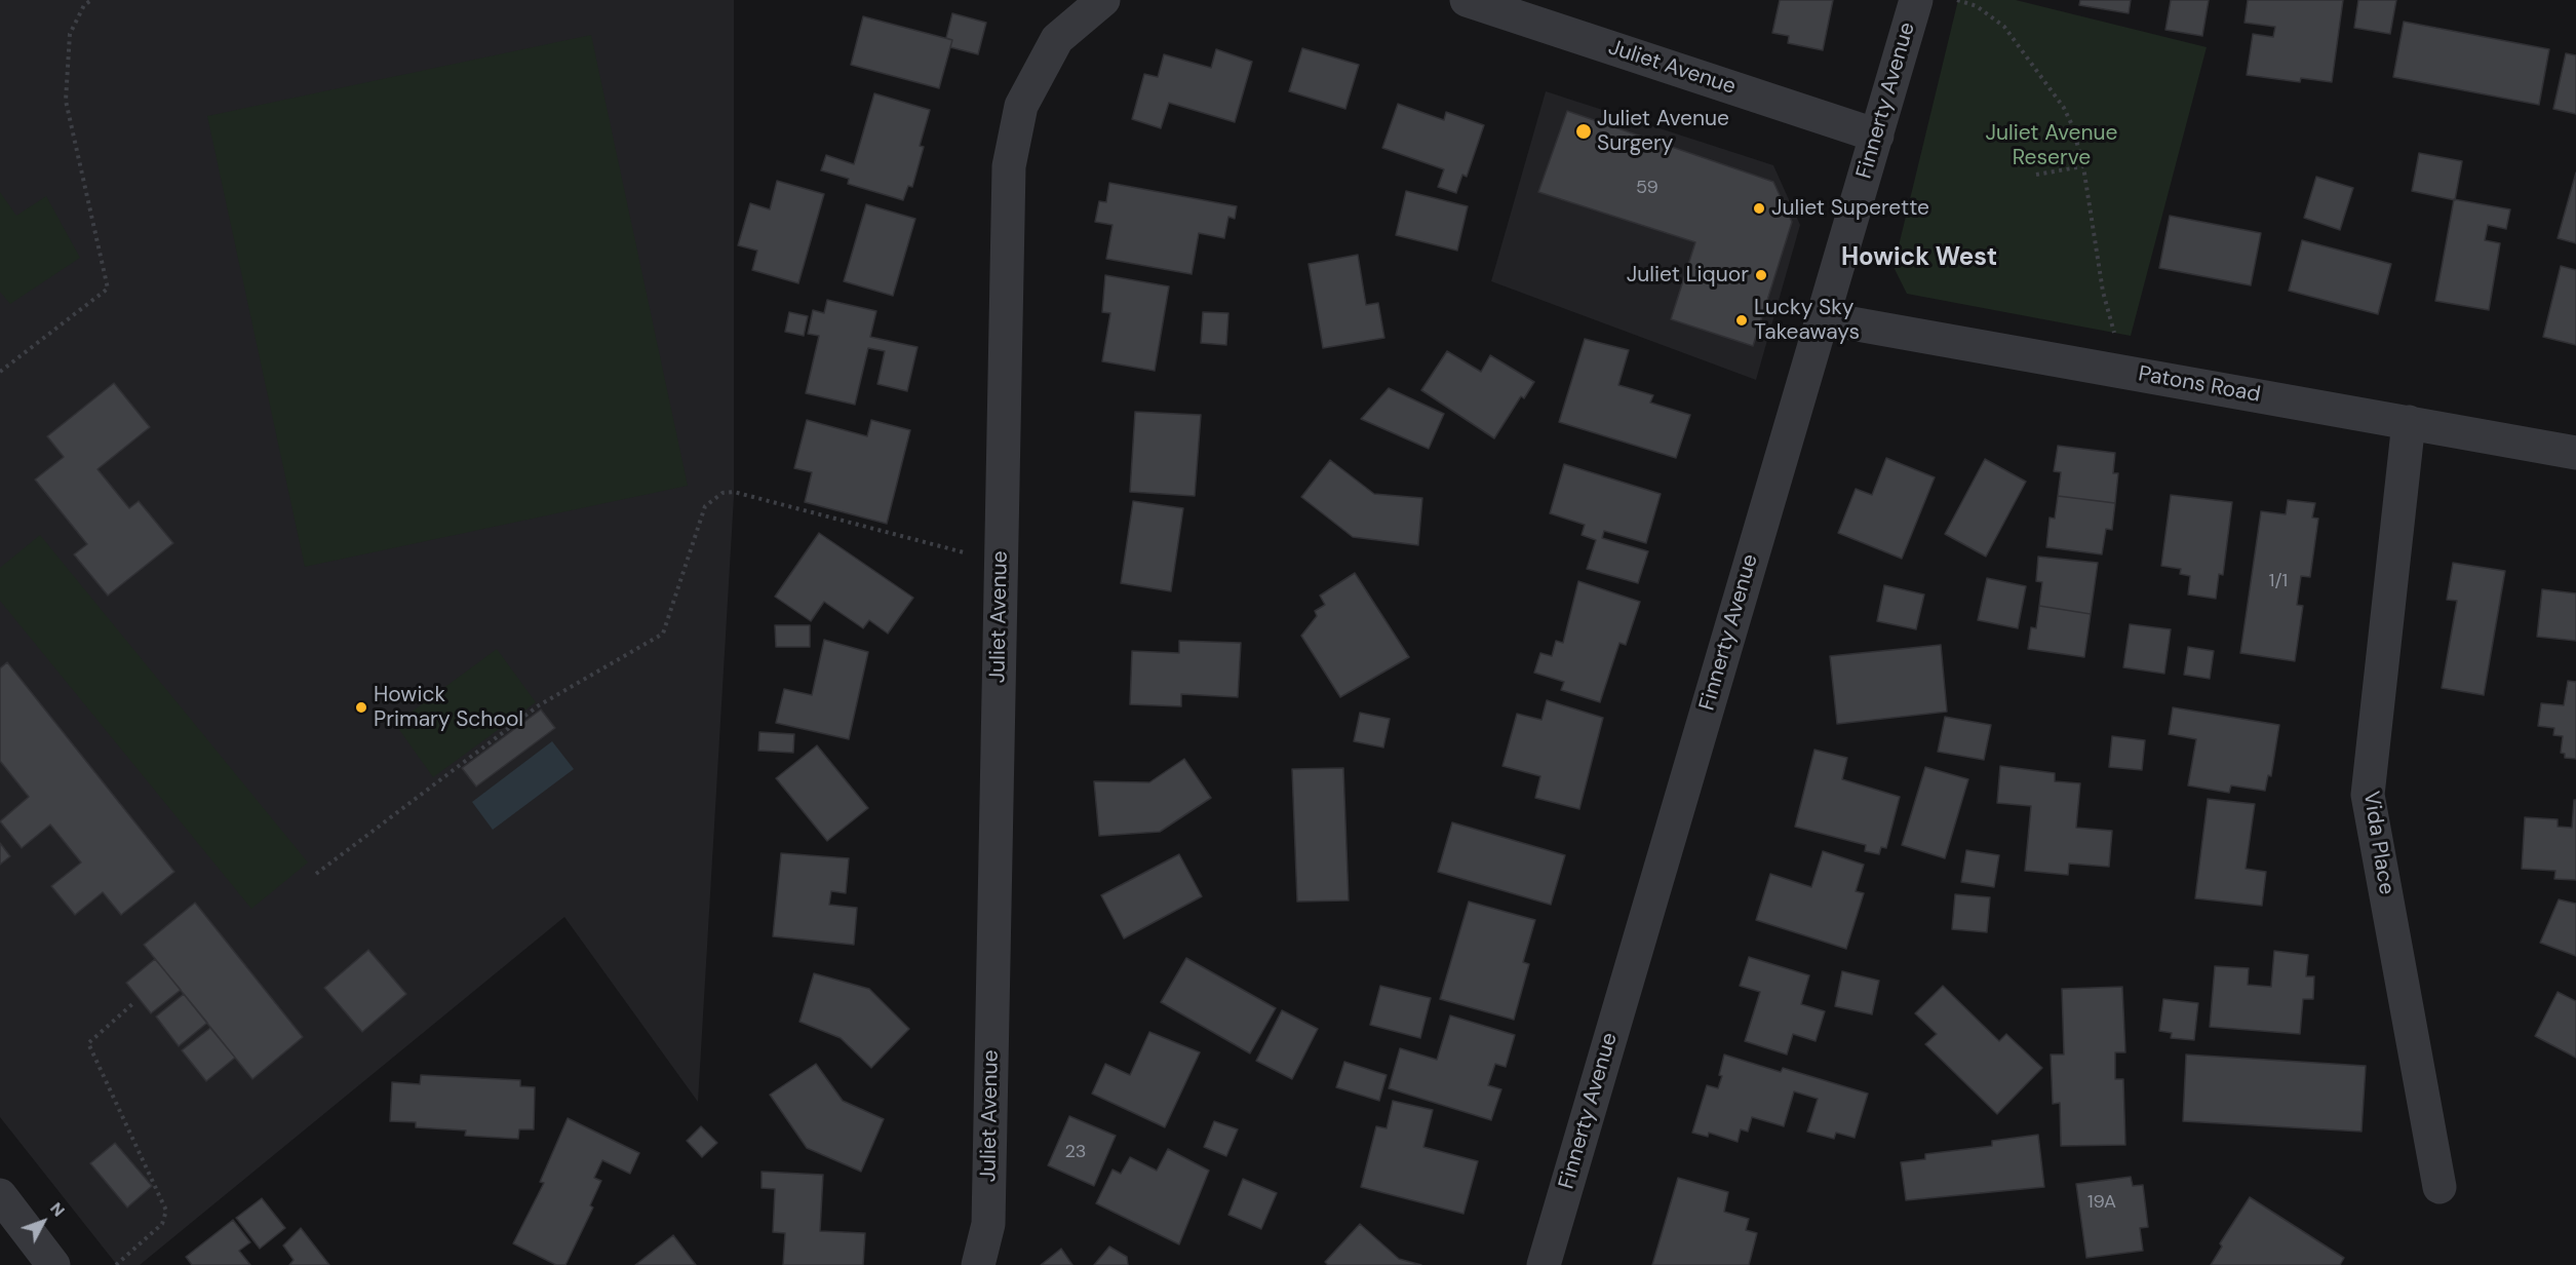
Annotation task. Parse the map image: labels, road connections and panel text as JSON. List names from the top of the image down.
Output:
{
  "streets": {
    "street": [
      "Juliet Avenue",
      "Finnerty Avenue",
      "Patons Road",
      "Vida Place"
    ]
  },
  "crossings": [
    ["Juliet Avenue", "Finnerty Avenue"],
    ["Finnerty Avenue", "Patons Road"],
    ["Patons Road", "Vida Place"]
  ],
  "districts": ["Howick West"],
  "parks": ["Juliet Avenue Reserve"],
  "places": [
    "Juliet Avenue Surgery",
    "Juliet Superette",
    "Juliet Liquor",
    "Lucky Sky Takeaways",
    "Howick Primary School"
  ],
  "house_numbers": [
    "59",
    "1/1",
    "23",
    "19A"
  ],
  "north": "top right"
}
